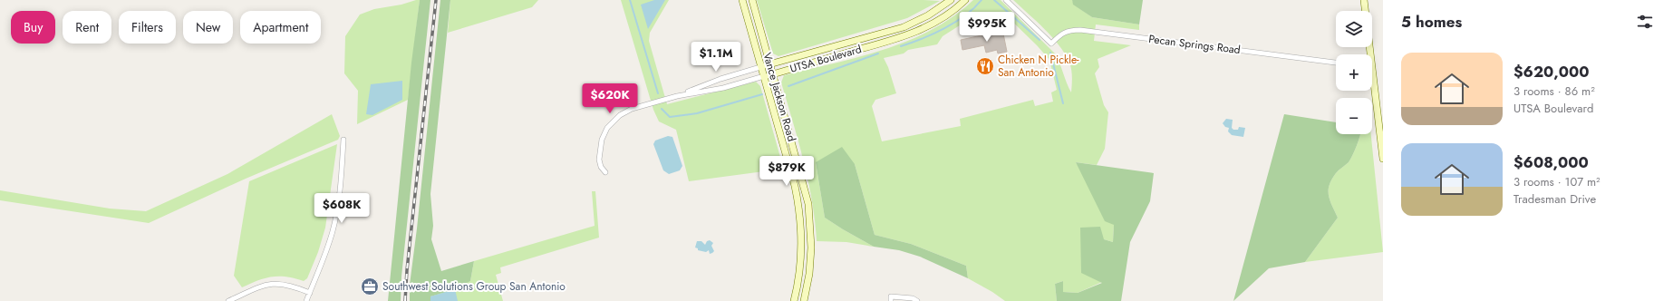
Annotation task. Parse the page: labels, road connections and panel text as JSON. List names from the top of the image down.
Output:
{
  "streets": {
    "main road": ["UTSA Boulevard", "Vance Jackson Road"],
    "street": ["Pecan Springs Road"]
  },
  "crossings": [
    ["UTSA Boulevard", "Vance Jackson Road"]
  ],
  "places": {
    "restaurant": ["Chicken N Pickle- San Antonio"],
    "office": ["Southwest Solutions Group San Antonio"]
  },
  "page": {
    "heading": "5 homes",
    "map_buttons": ["+", "−"],
    "chip": [
      "Buy",
      "Rent",
      "Filters",
      "New",
      "Apartment"
    ],
    "price": [
      "$995K",
      "$1.1M",
      "$620K",
      "$879K",
      "$608K"
    ],
    "list": [
      {
        "name": "$620,000",
        "note": "3 rooms · 86 m² · UTSA Boulevard"
      },
      {
        "name": "$608,000",
        "note": "3 rooms · 107 m² · Tradesman Drive"
      }
    ]
  }
}
